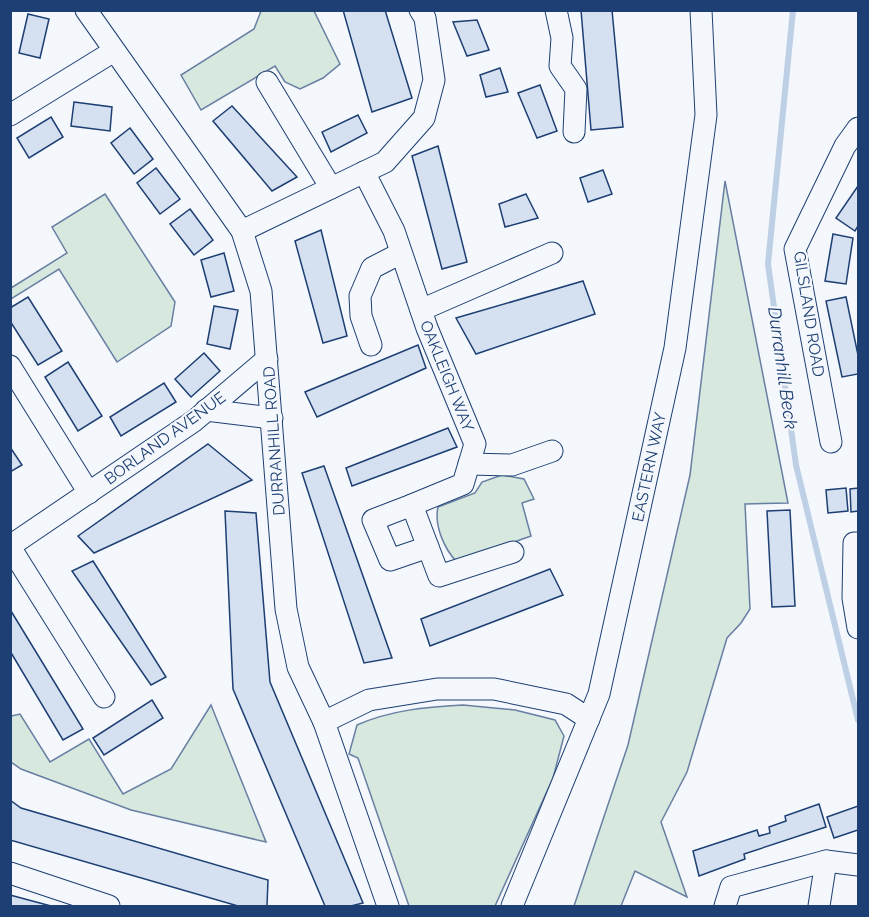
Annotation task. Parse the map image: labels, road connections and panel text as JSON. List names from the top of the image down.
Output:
{
  "streets": {
    "street": [
      "GILSLAND ROAD",
      "OAKLEIGH WAY",
      "BORLAND AVENUE",
      "DURRANHILL ROAD",
      "EASTERN WAY"
    ]
  },
  "crossings": [
    ["BORLAND AVENUE", "DURRANHILL ROAD"]
  ],
  "water": ["Durranhill Beck"]
}
